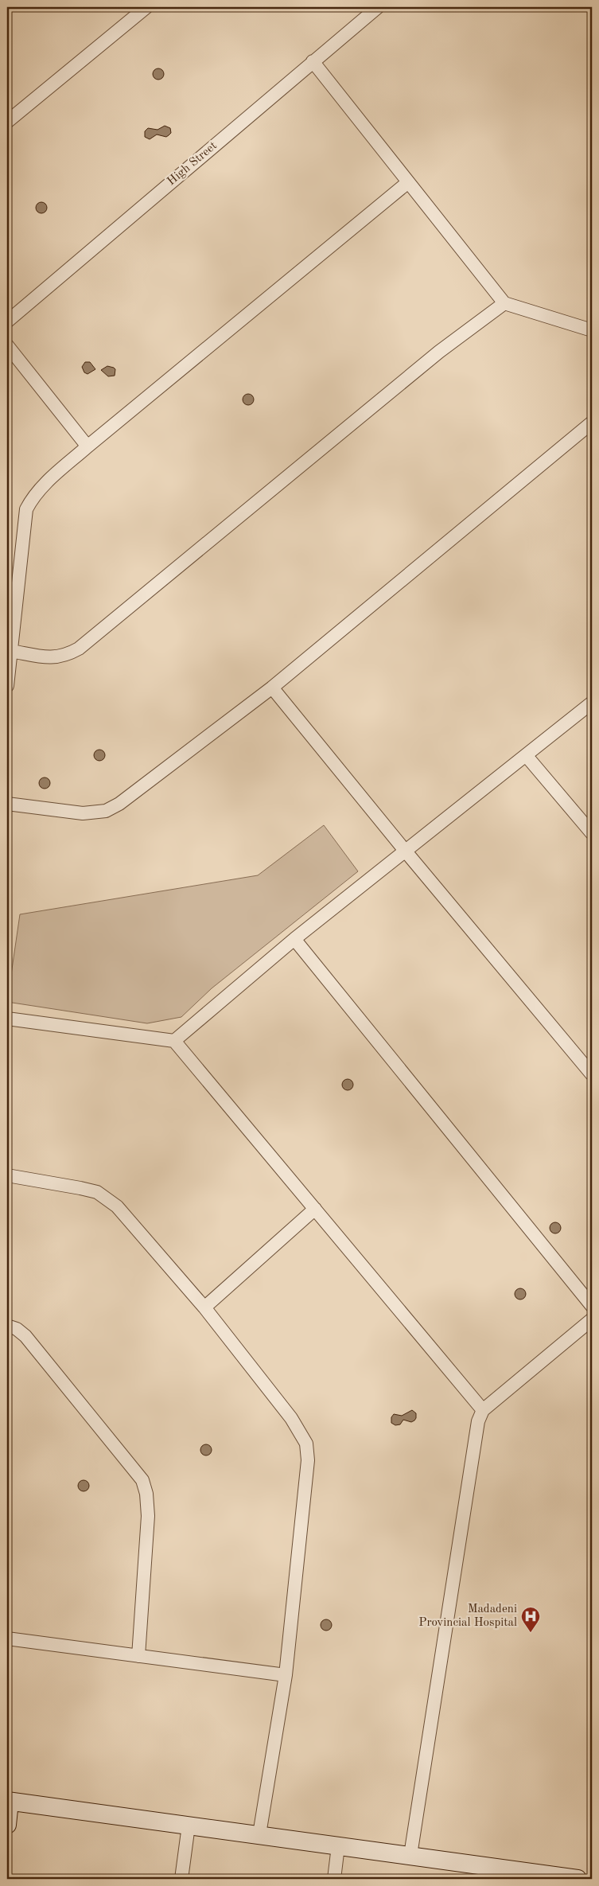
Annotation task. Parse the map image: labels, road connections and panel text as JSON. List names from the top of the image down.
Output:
{
  "streets": {
    "street": ["High Street"]
  },
  "places": {
    "hospital": ["Madadeni Provincial Hospital"]
  }
}
